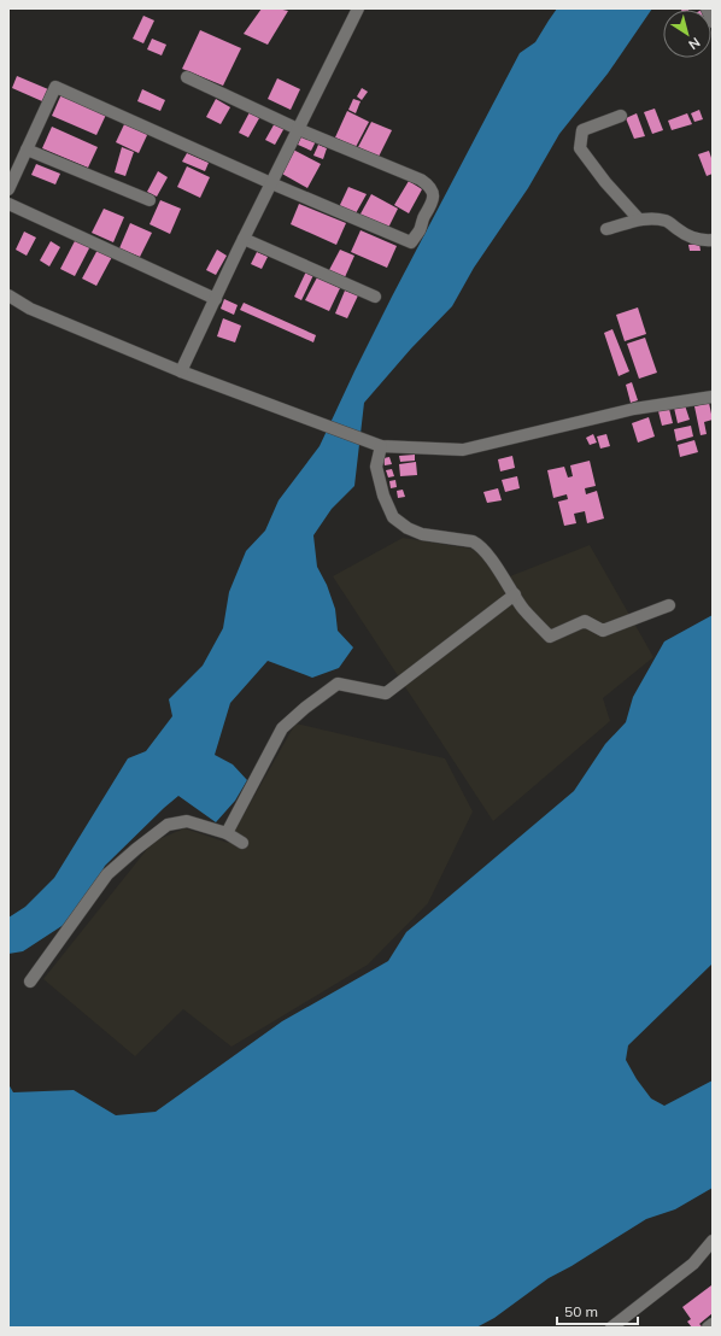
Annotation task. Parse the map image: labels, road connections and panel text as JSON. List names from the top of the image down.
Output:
{
  "scale_bar": "50 m",
  "north": "bottom right"
}
